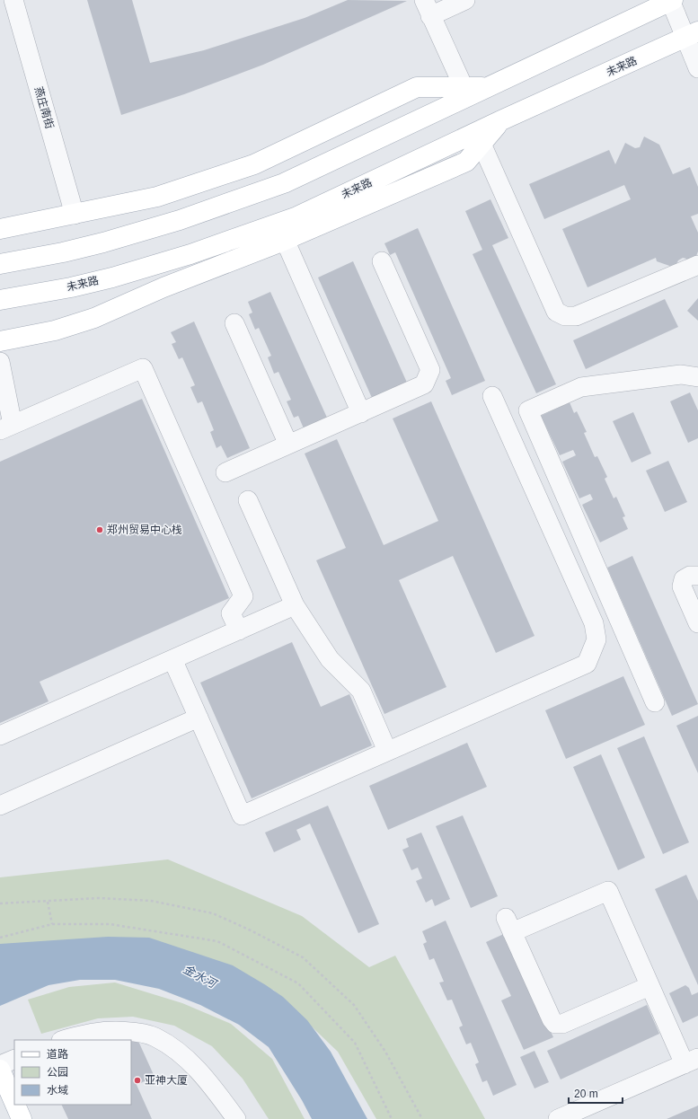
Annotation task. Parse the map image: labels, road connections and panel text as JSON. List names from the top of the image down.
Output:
{
  "streets": {
    "main road": ["未来路"],
    "street": ["燕庄南街"]
  },
  "water": ["金水河"],
  "places": ["郑州贸易中心栈", "亚神大厦"],
  "legend": ["道路", "公园", "水域"],
  "scale_bar": "20 m"
}
